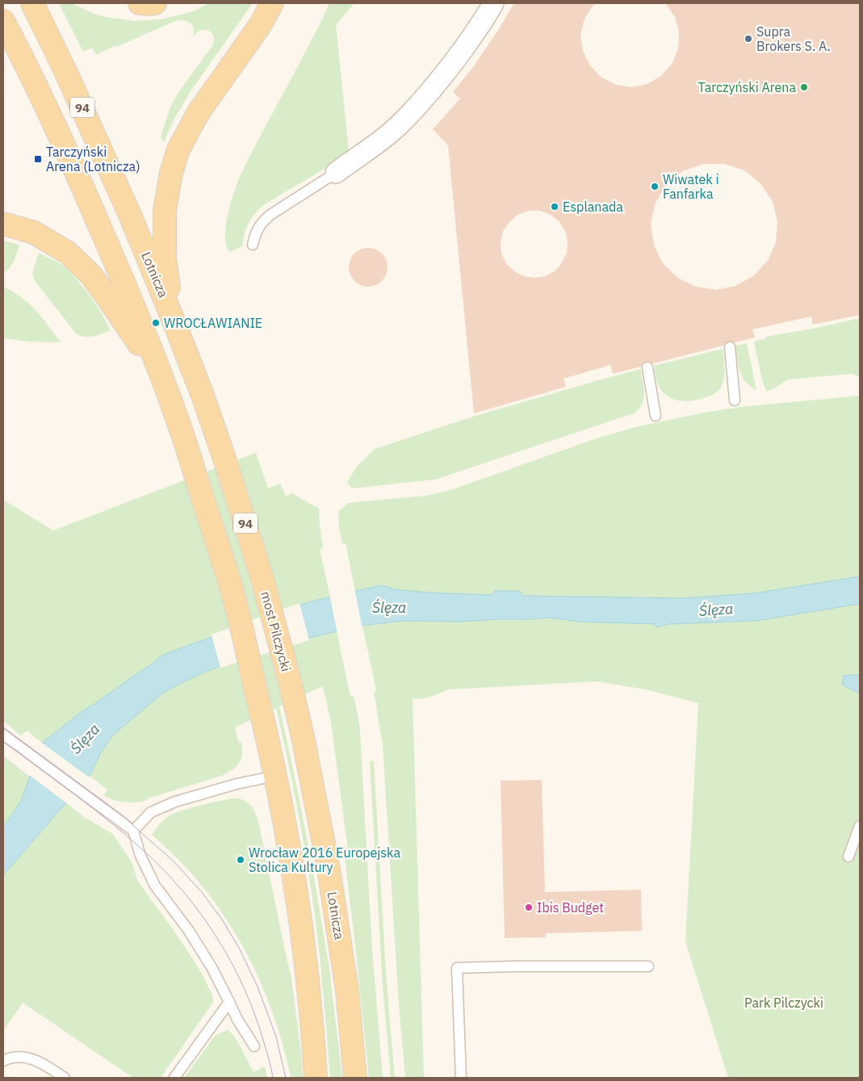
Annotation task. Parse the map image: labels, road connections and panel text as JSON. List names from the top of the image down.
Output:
{
  "streets": {
    "main road": ["94", "Lotnicza", "most Pilczycki"]
  },
  "crossings": [
    ["Lotnicza", "most Pilczycki"]
  ],
  "water": ["Ślęza"],
  "parks": ["Park Pilczycki"],
  "places": {
    "other": [
      "Supra Brokers S. A.",
      "Tarczyński Arena",
      "Wiwatek i Fanfarka",
      "Esplanada",
      "WROCŁAWIANIE",
      "Wrocław 2016 Europejska Stolica Kultury",
      "Ibis Budget"
    ],
    "transit": ["Tarczyński Arena (Lotnicza)"]
  }
}
